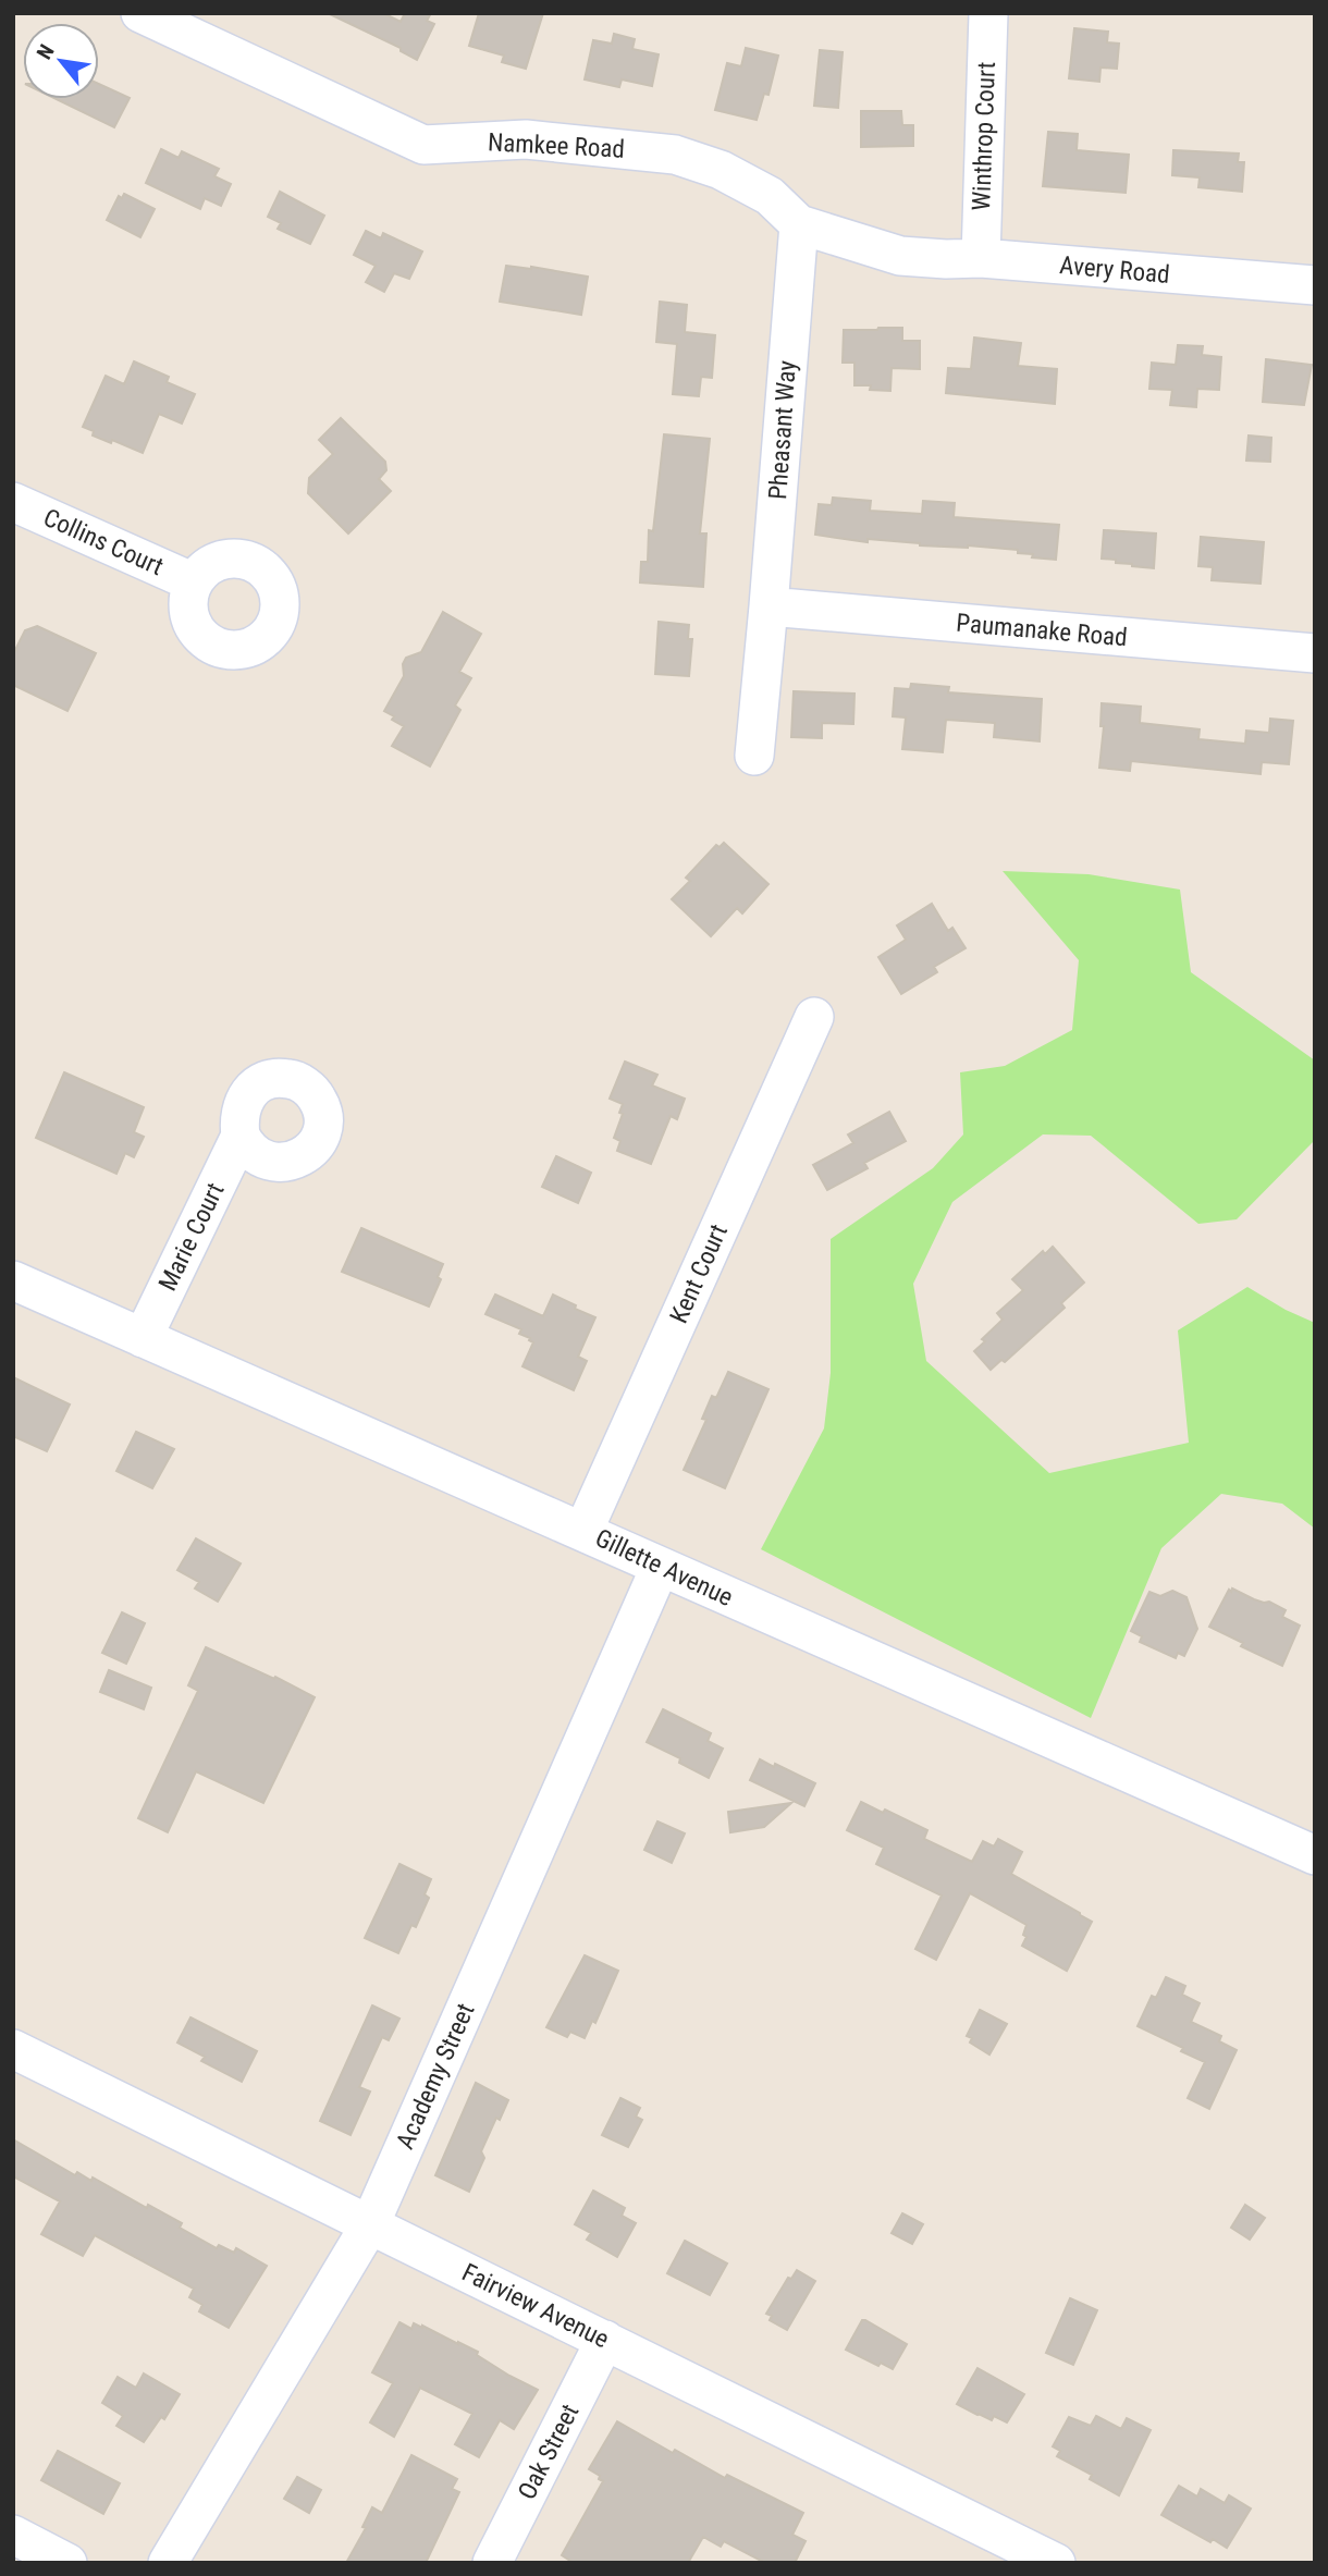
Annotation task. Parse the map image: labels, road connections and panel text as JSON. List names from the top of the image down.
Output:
{
  "streets": {
    "street": [
      "Winthrop Court",
      "Namkee Road",
      "Avery Road",
      "Pheasant Way",
      "Collins Court",
      "Paumanake Road",
      "Marie Court",
      "Kent Court",
      "Gillette Avenue",
      "Academy Street",
      "Fairview Avenue",
      "Oak Street"
    ]
  },
  "crossings": [
    ["Winthrop Court", "Avery Road"],
    ["Namkee Road", "Avery Road"],
    ["Namkee Road", "Pheasant Way"],
    ["Avery Road", "Pheasant Way"],
    ["Pheasant Way", "Paumanake Road"],
    ["Marie Court", "Gillette Avenue"],
    ["Kent Court", "Gillette Avenue"],
    ["Gillette Avenue", "Academy Street"],
    ["Academy Street", "Fairview Avenue"],
    ["Fairview Avenue", "Oak Street"]
  ],
  "north": "top left"
}
